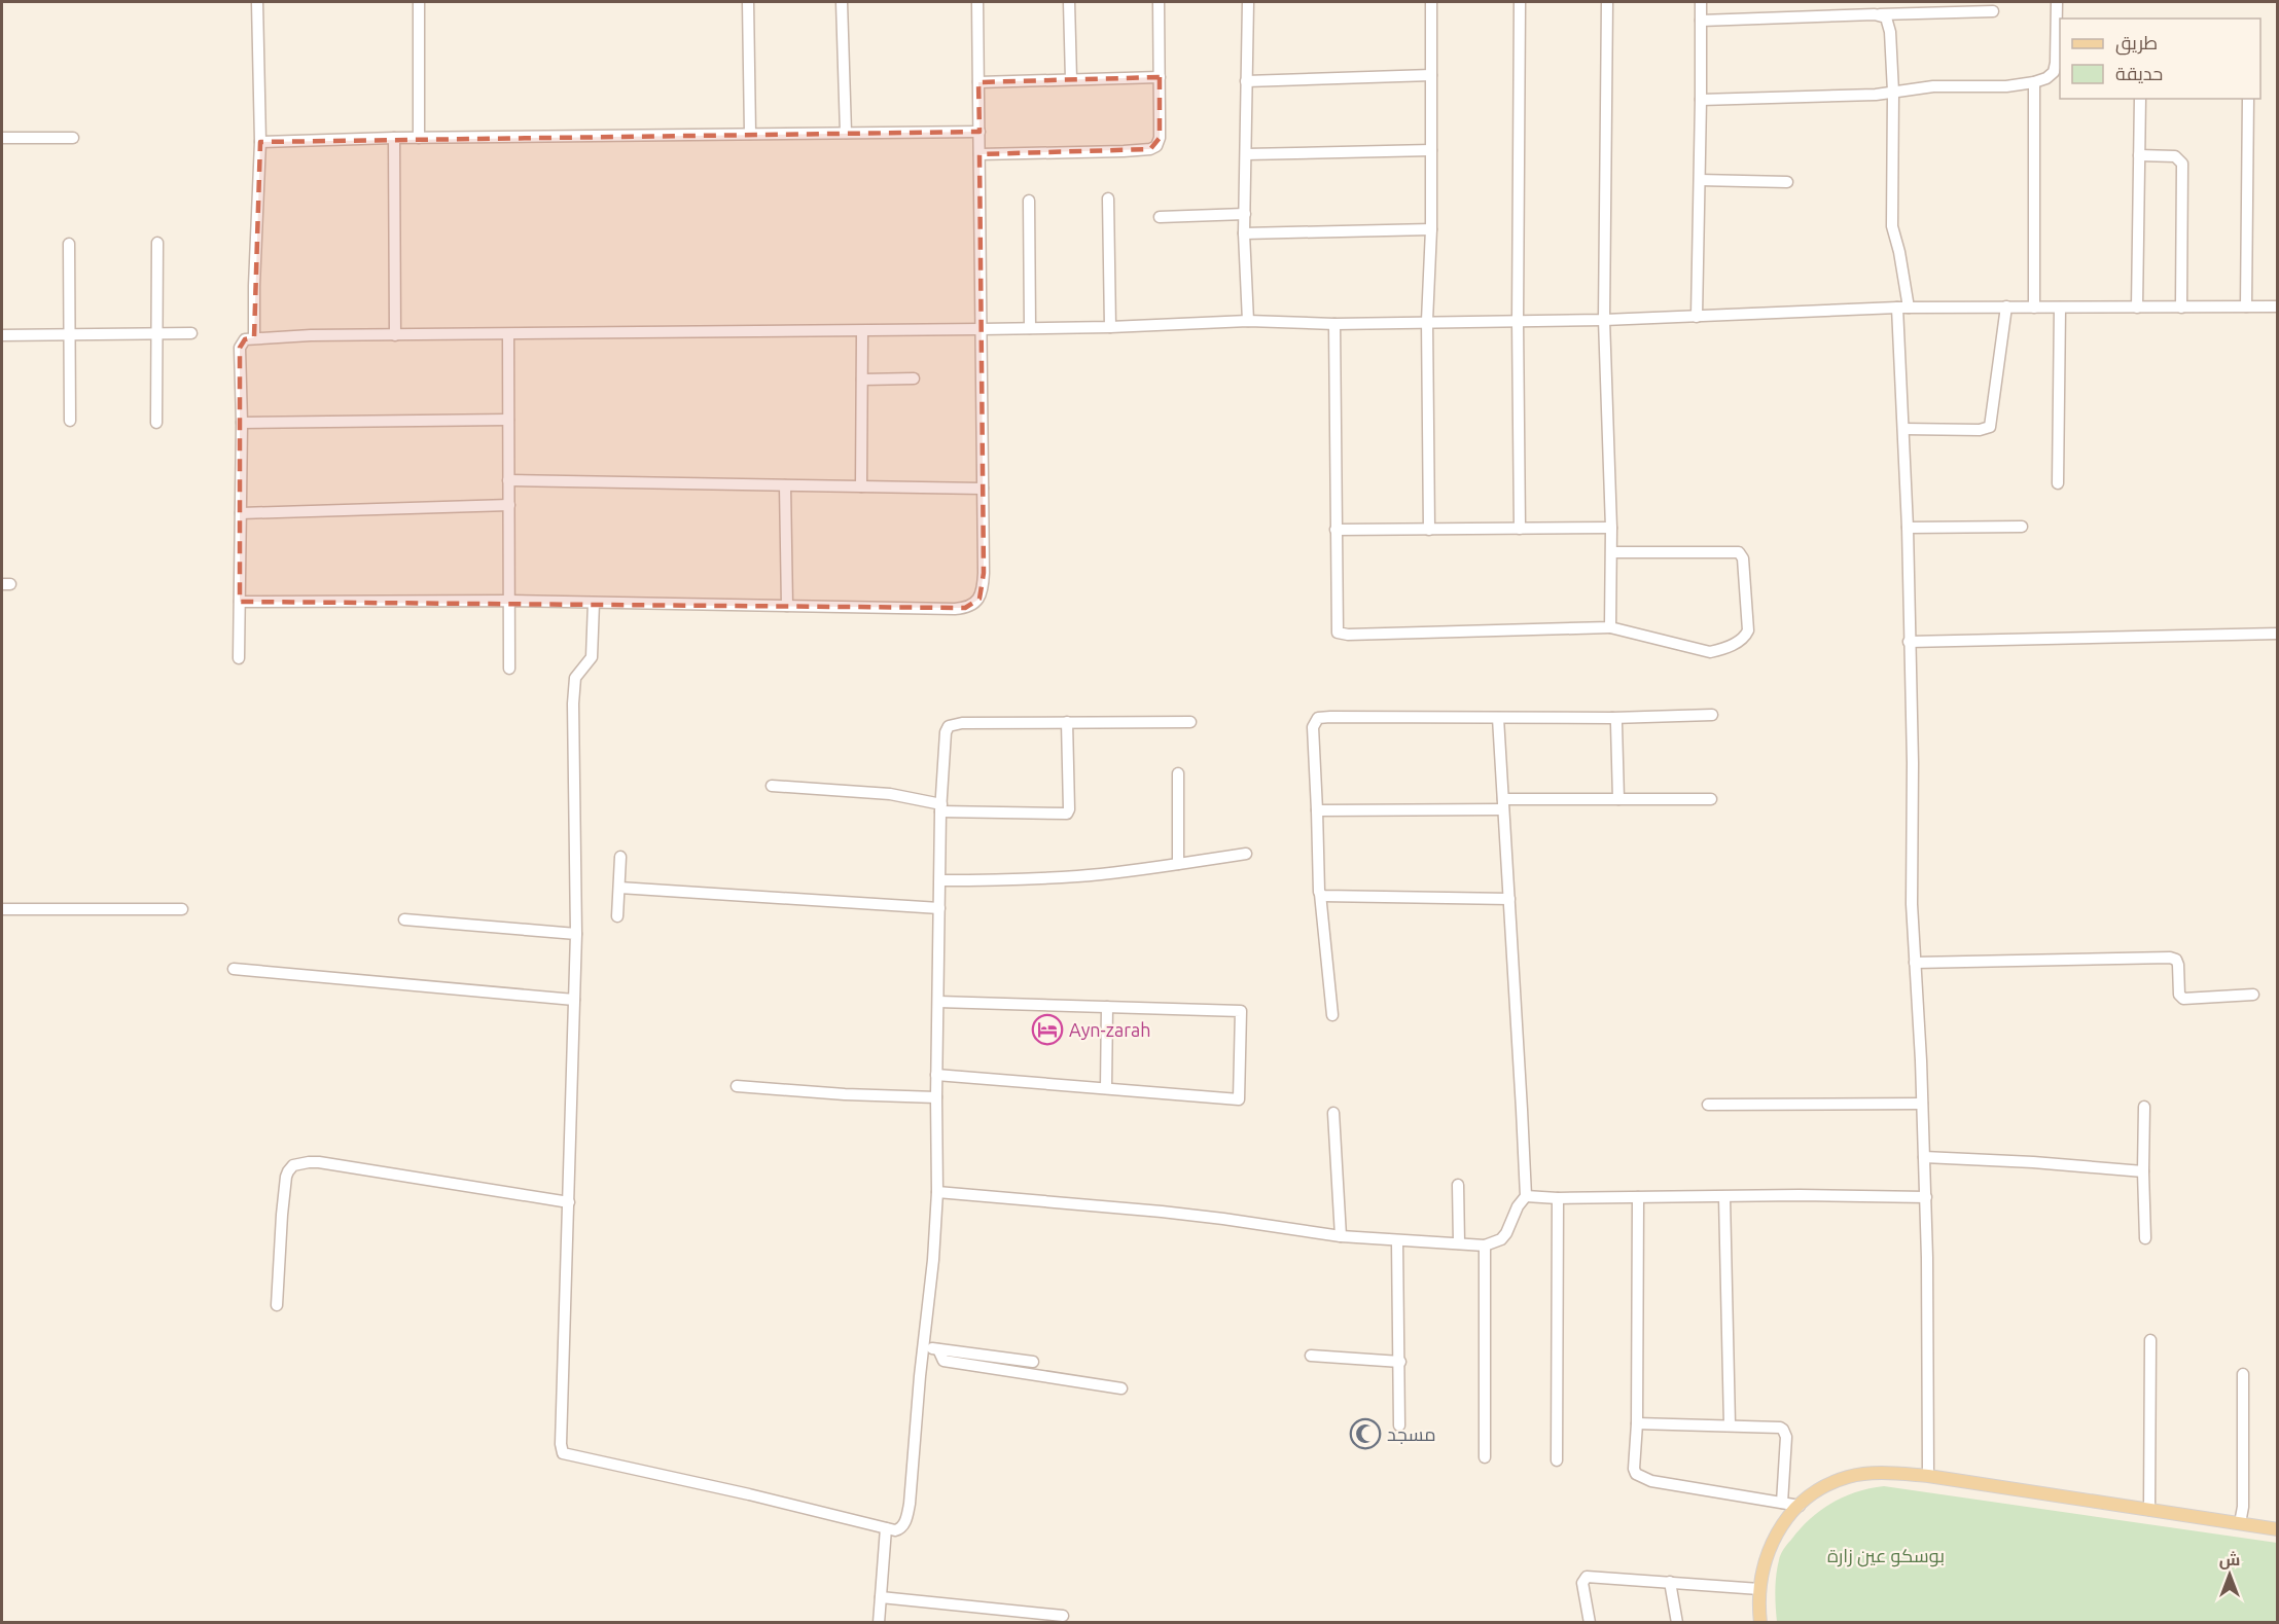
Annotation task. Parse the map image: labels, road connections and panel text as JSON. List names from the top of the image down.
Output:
{
  "parks": ["بوسكو عين زارة"],
  "places": {
    "hotel": ["Ayn-zarah"],
    "mosque": ["مسجد"]
  },
  "legend": ["طريق", "حديقة"],
  "north": "top"
}
